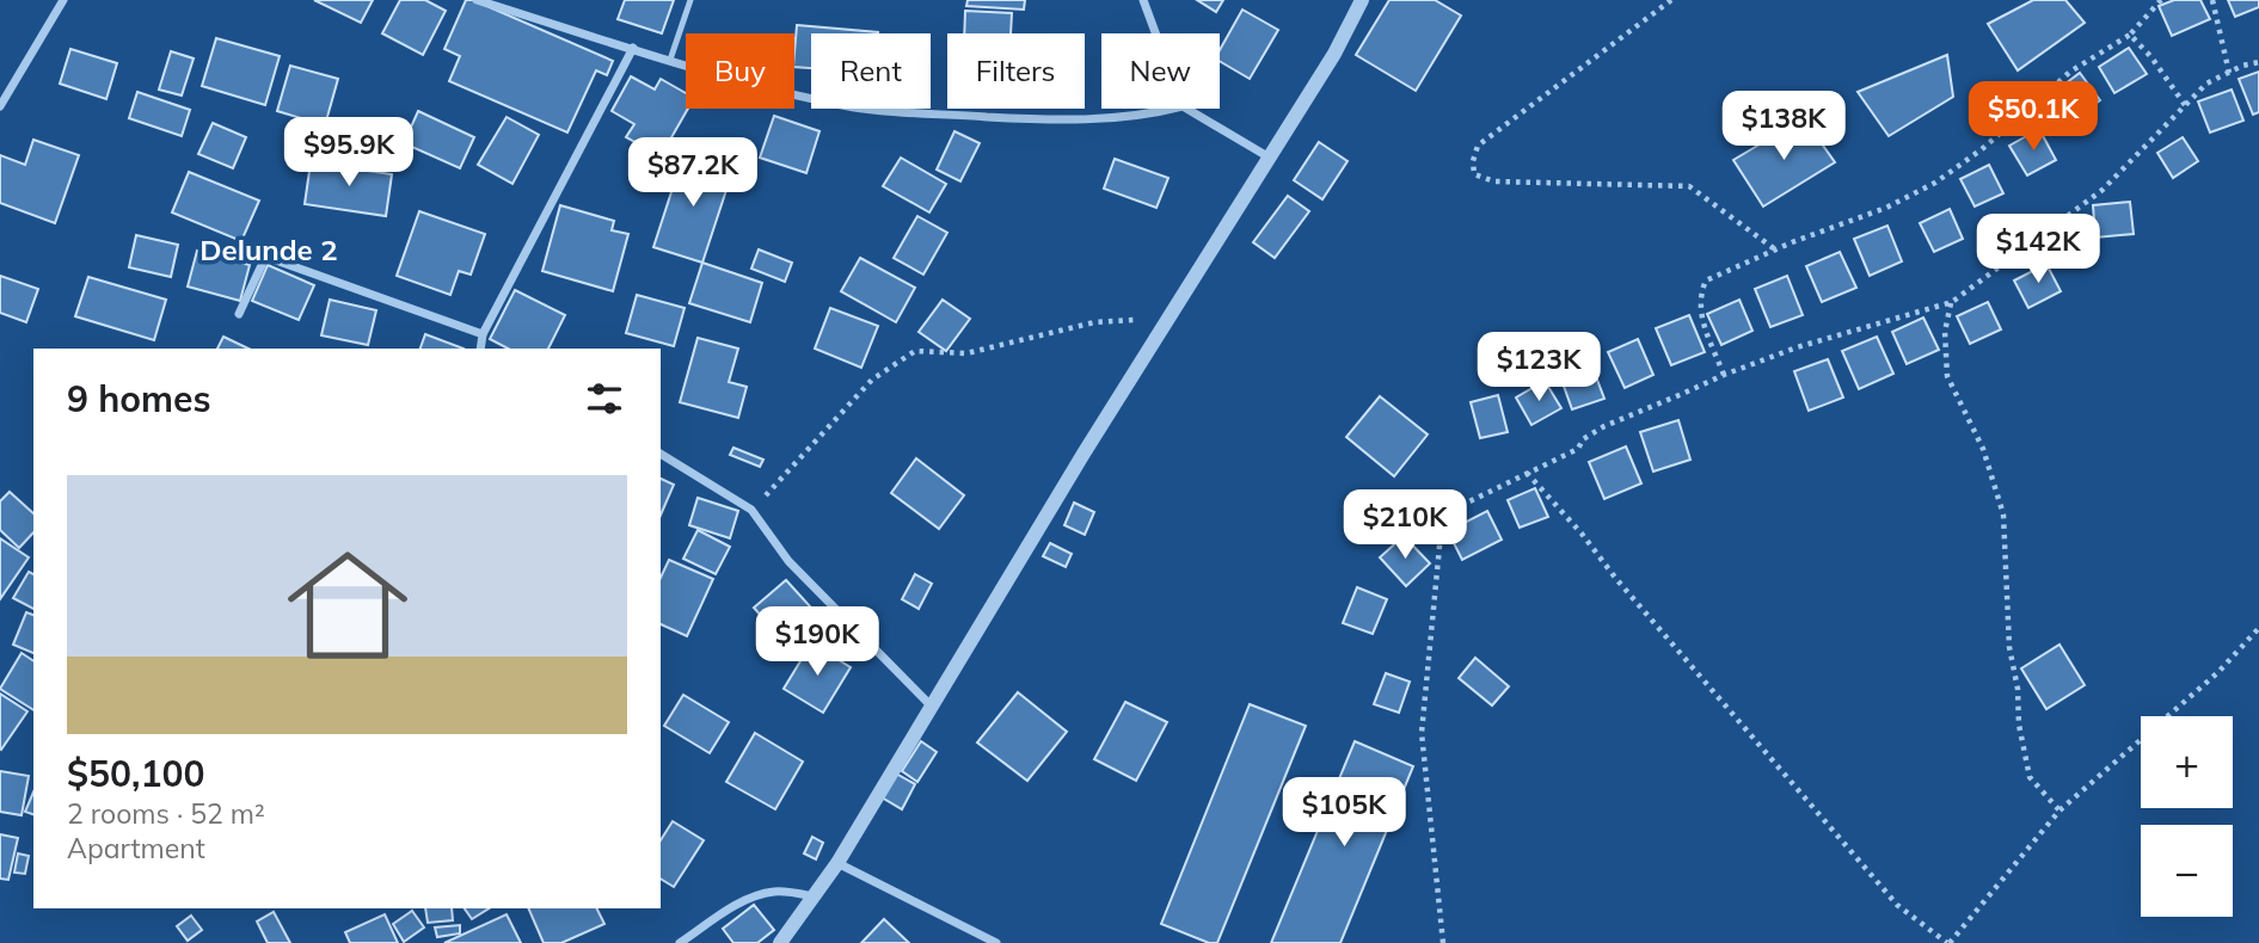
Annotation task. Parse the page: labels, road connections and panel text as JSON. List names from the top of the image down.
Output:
{
  "districts": ["Delunde 2"],
  "page": {
    "chip": [
      "Buy",
      "Rent",
      "Filters",
      "New"
    ],
    "price": [
      "$50.1K",
      "$138K",
      "$95.9K",
      "$87.2K",
      "$142K",
      "$123K",
      "$210K",
      "$190K",
      "$105K"
    ],
    "heading": "9 homes",
    "list": [
      {
        "name": "$50,100",
        "note": "2 rooms · 52 m² · Apartment"
      }
    ],
    "map_buttons": ["+", "−"]
  }
}
